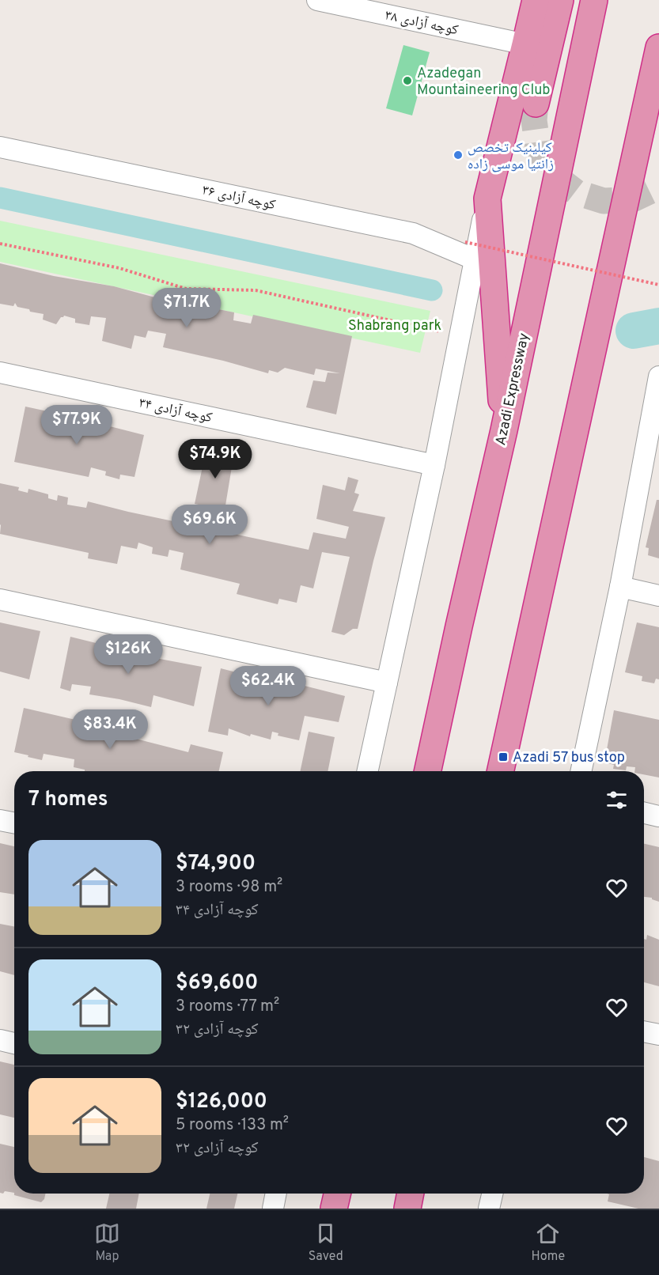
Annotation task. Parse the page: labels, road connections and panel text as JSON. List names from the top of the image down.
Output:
{
  "streets": {
    "highway": ["Azadi Expressway"],
    "street": ["کوچه آزادی ۳۸", "کوچه آزادی ۳۶", "کوچه آزادی ۳۴"]
  },
  "parks": ["Shabrang park"],
  "places": {
    "other": ["Azadegan Mountaineering Club", "کیلینیک تخصص زانتیا موسی زاده"],
    "transit": ["Azadi 57 bus stop"]
  },
  "page": {
    "price": [
      "$71.7K",
      "$77.9K",
      "$74.9K",
      "$69.6K",
      "$126K",
      "$62.4K",
      "$83.4K"
    ],
    "heading": "7 homes",
    "list": [
      {
        "name": "$74,900",
        "note": "3 rooms · 98 m² · کوچه آزادی ۳۴"
      },
      {
        "name": "$69,600",
        "note": "3 rooms · 77 m² · کوچه آزادی ۳۲"
      },
      {
        "name": "$126,000",
        "note": "5 rooms · 133 m² · کوچه آزادی ۳۲"
      }
    ],
    "tabs": ["Map", "Saved", "Home"]
  }
}
